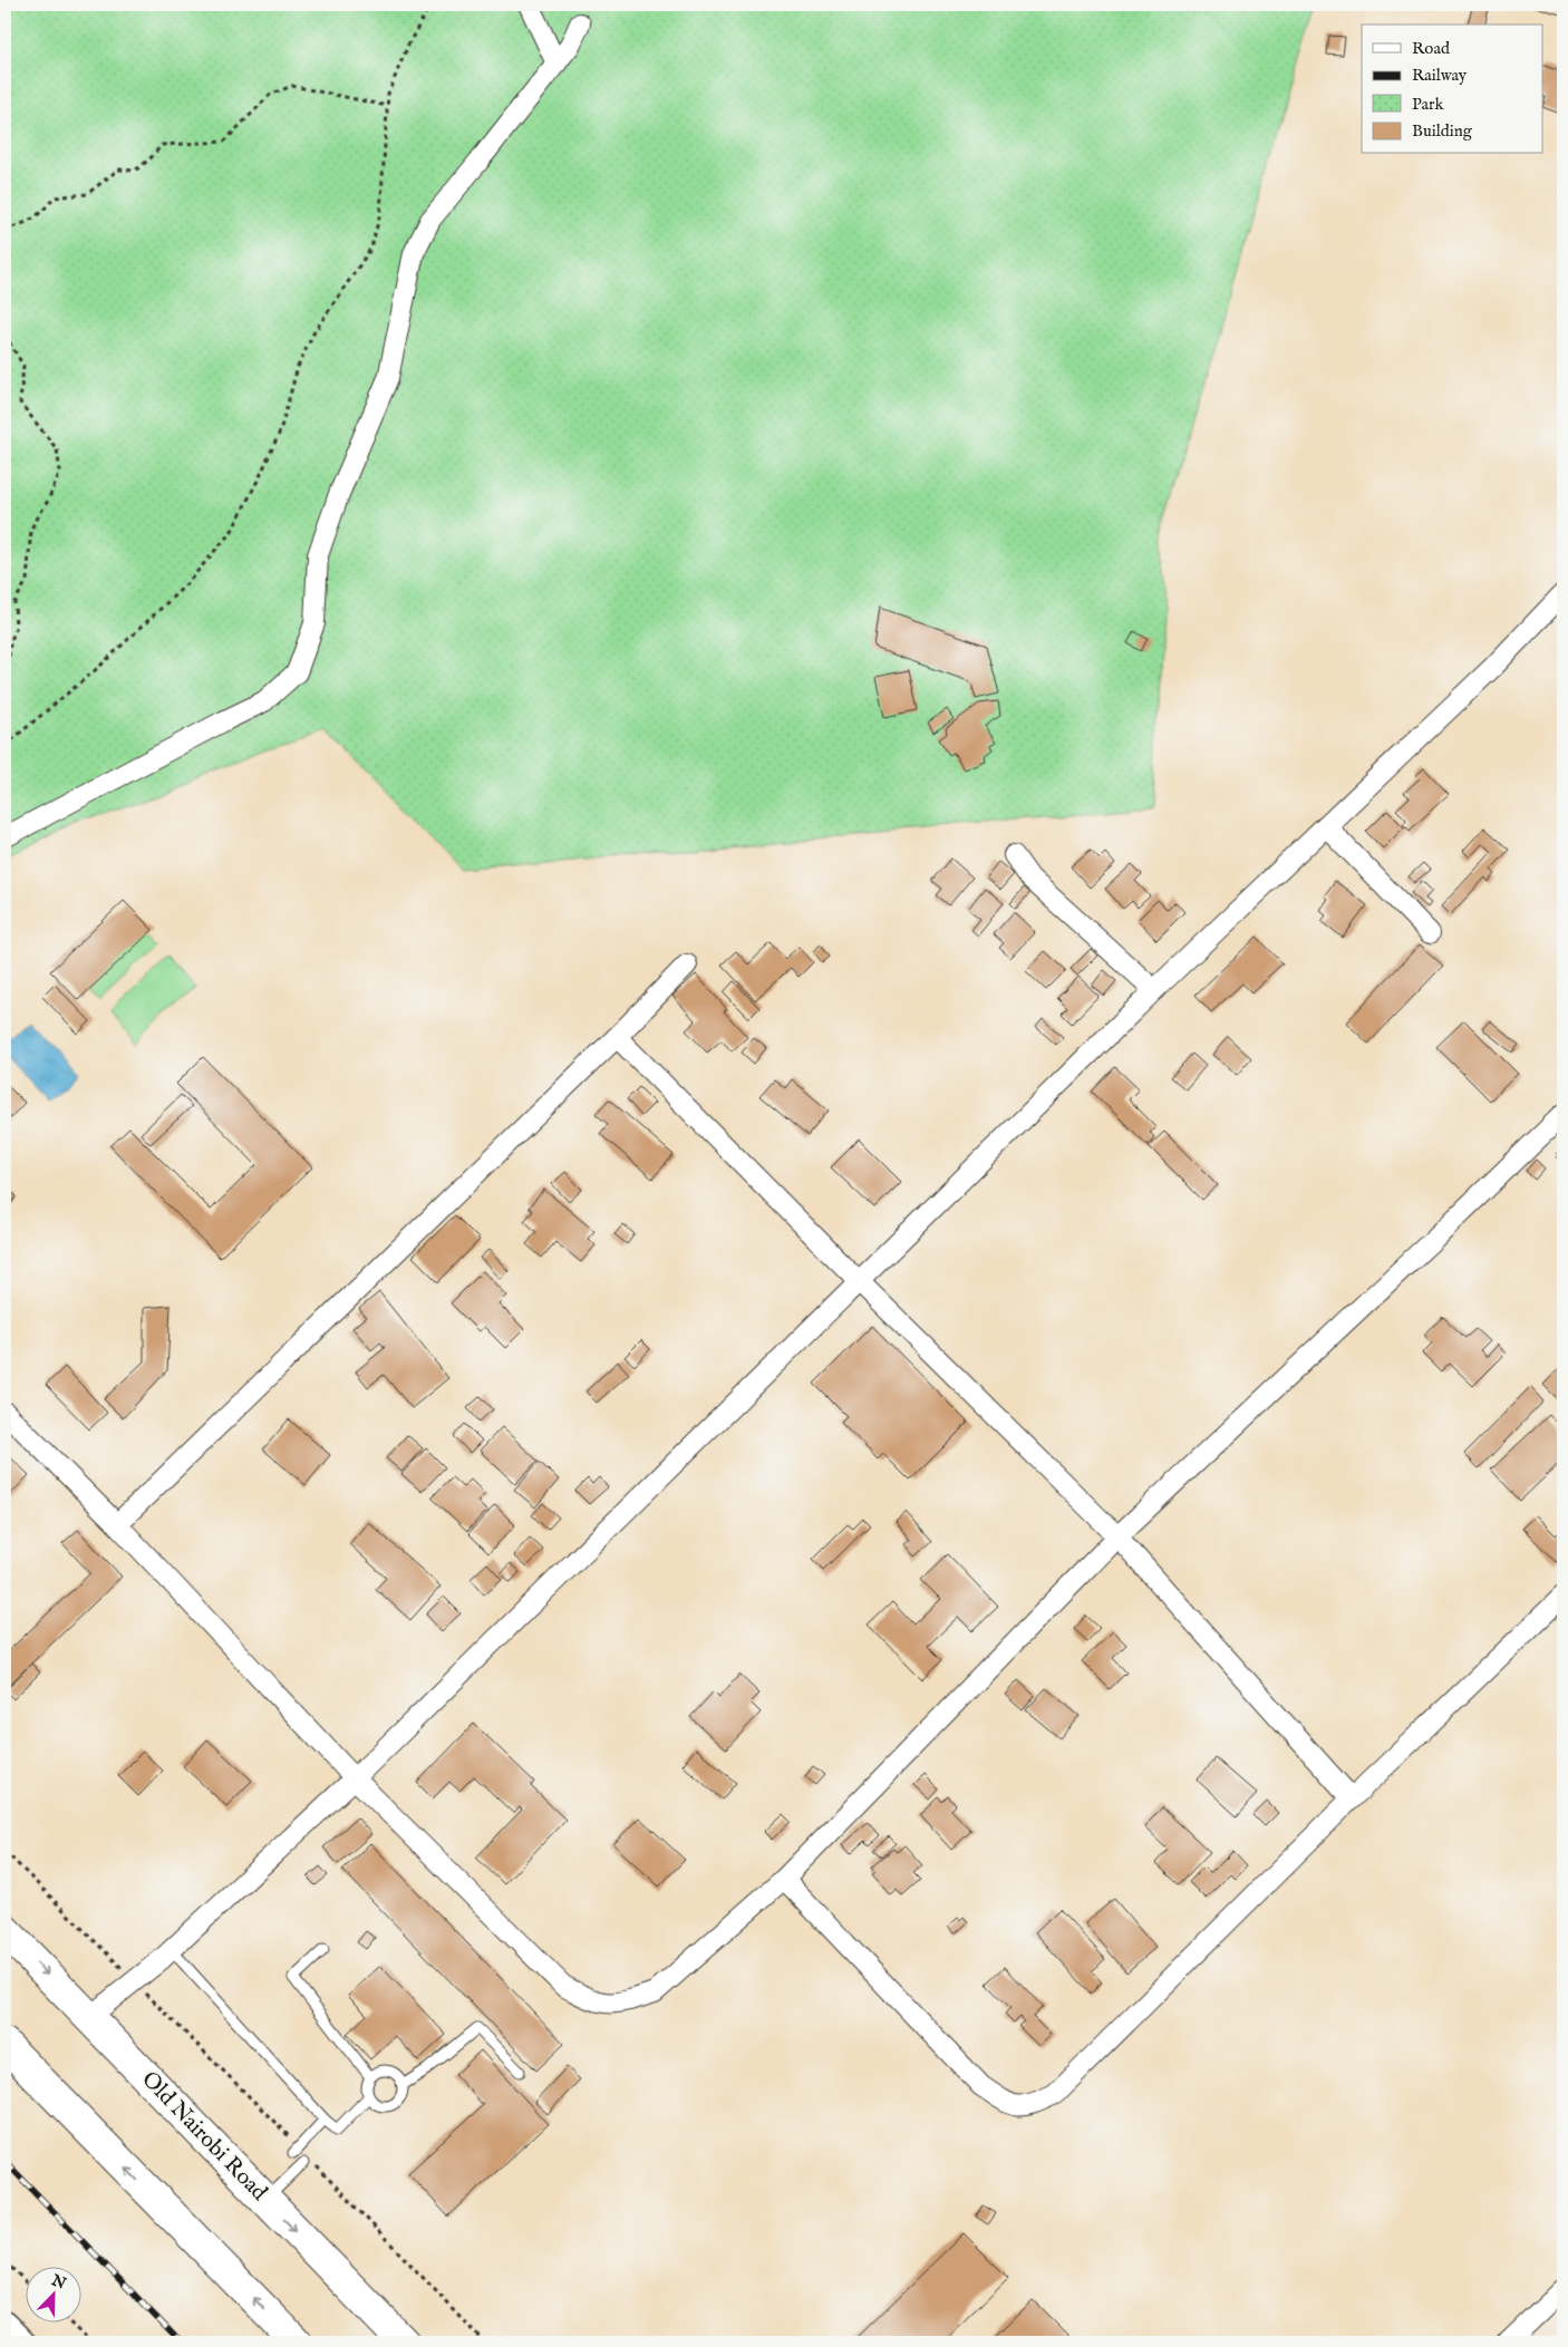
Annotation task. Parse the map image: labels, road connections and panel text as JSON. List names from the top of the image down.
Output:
{
  "streets": {
    "highway": ["Old Nairobi Road"]
  },
  "legend": [
    "Road",
    "Railway",
    "Park",
    "Building"
  ],
  "north": "top right"
}
